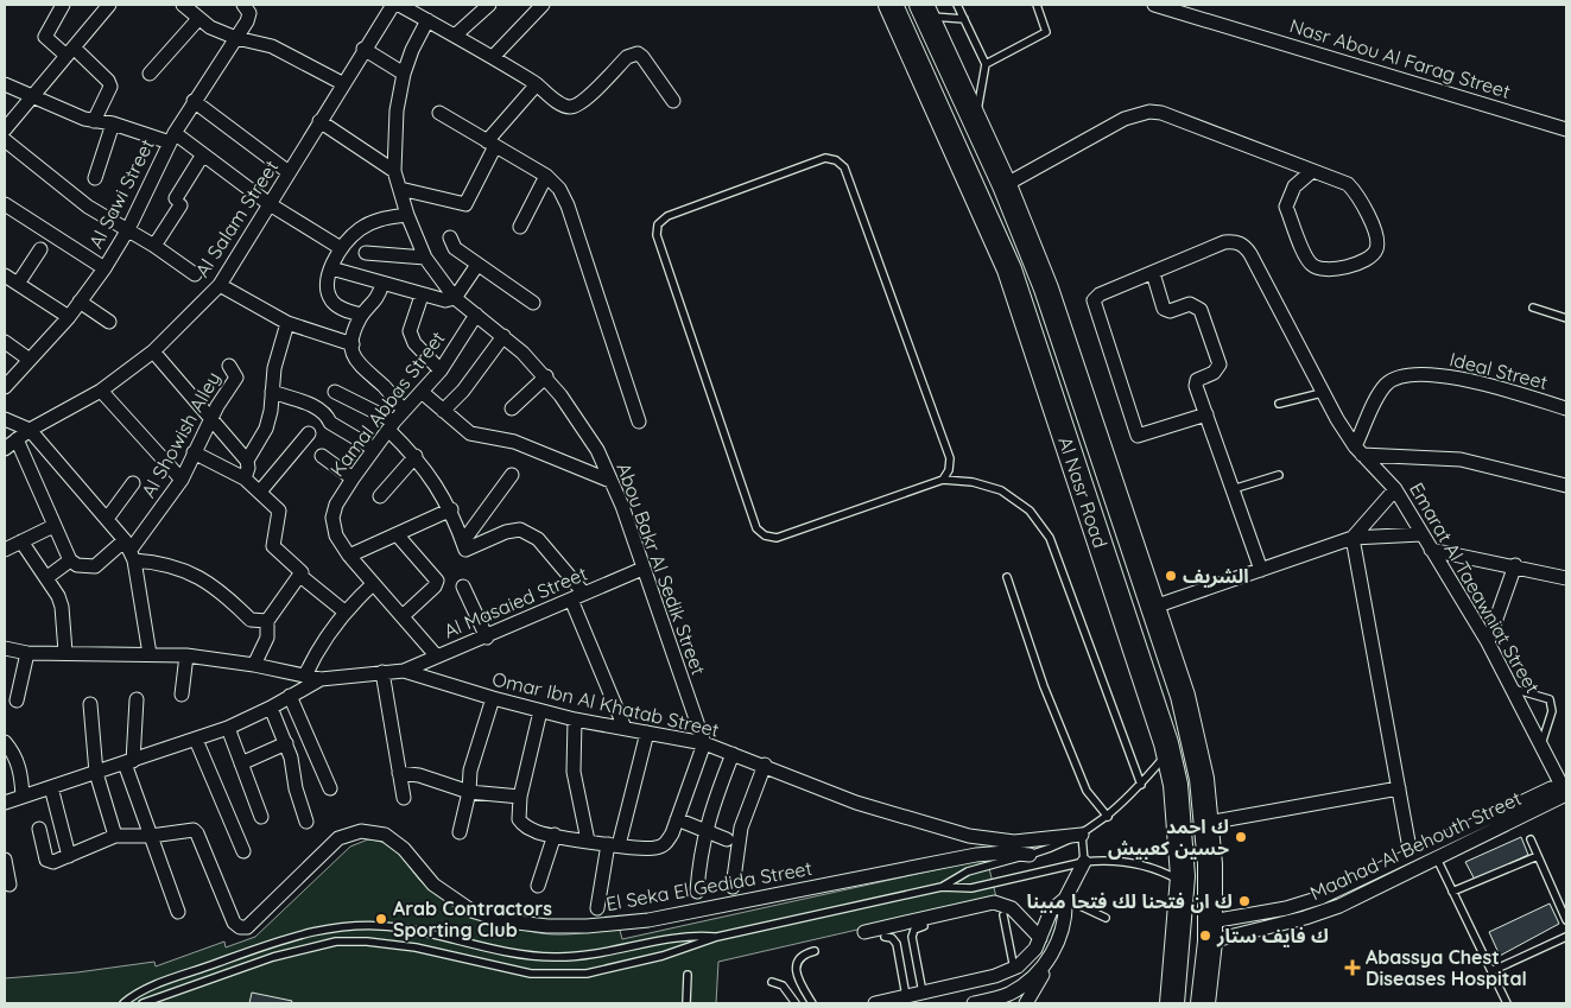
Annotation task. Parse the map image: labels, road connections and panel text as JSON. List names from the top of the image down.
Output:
{
  "streets": {
    "highway": ["Al Nasr Road"],
    "street": [
      "Nasr Abou Al Farag Street",
      "Al Sawi Street",
      "Al Salam Street",
      "Ideal Street",
      "Kamal Abbas Street",
      "Al Showish Alley",
      "Abou Bakr Al Sedik Street",
      "Emarat Al Taeawniat Street",
      "Al Masaied Street",
      "Omar Ibn Al Khatab Street",
      "Maahad Al Behouth Street",
      "El Seka El Gedida Street"
    ]
  },
  "crossings": [
    ["Ideal Street", "Emarat Al Taeawniat Street"],
    ["Kamal Abbas Street", "Abou Bakr Al Sedik Street"],
    ["Kamal Abbas Street", "Al Masaied Street"],
    ["Al Nasr Road", "Maahad Al Behouth Street"],
    ["Abou Bakr Al Sedik Street", "Al Masaied Street"],
    ["Abou Bakr Al Sedik Street", "Omar Ibn Al Khatab Street"],
    ["Emarat Al Taeawniat Street", "Maahad Al Behouth Street"],
    ["Al Masaied Street", "Omar Ibn Al Khatab Street"]
  ],
  "places": {
    "other": [
      "الشريف",
      "ك احمد حسين كعبيش",
      "ك ان فتحنا لك فتحا مبينا",
      "Arab Contractors Sporting Club",
      "ك فايف ستار"
    ],
    "health": ["Abassya Chest Diseases Hospital"]
  }
}
